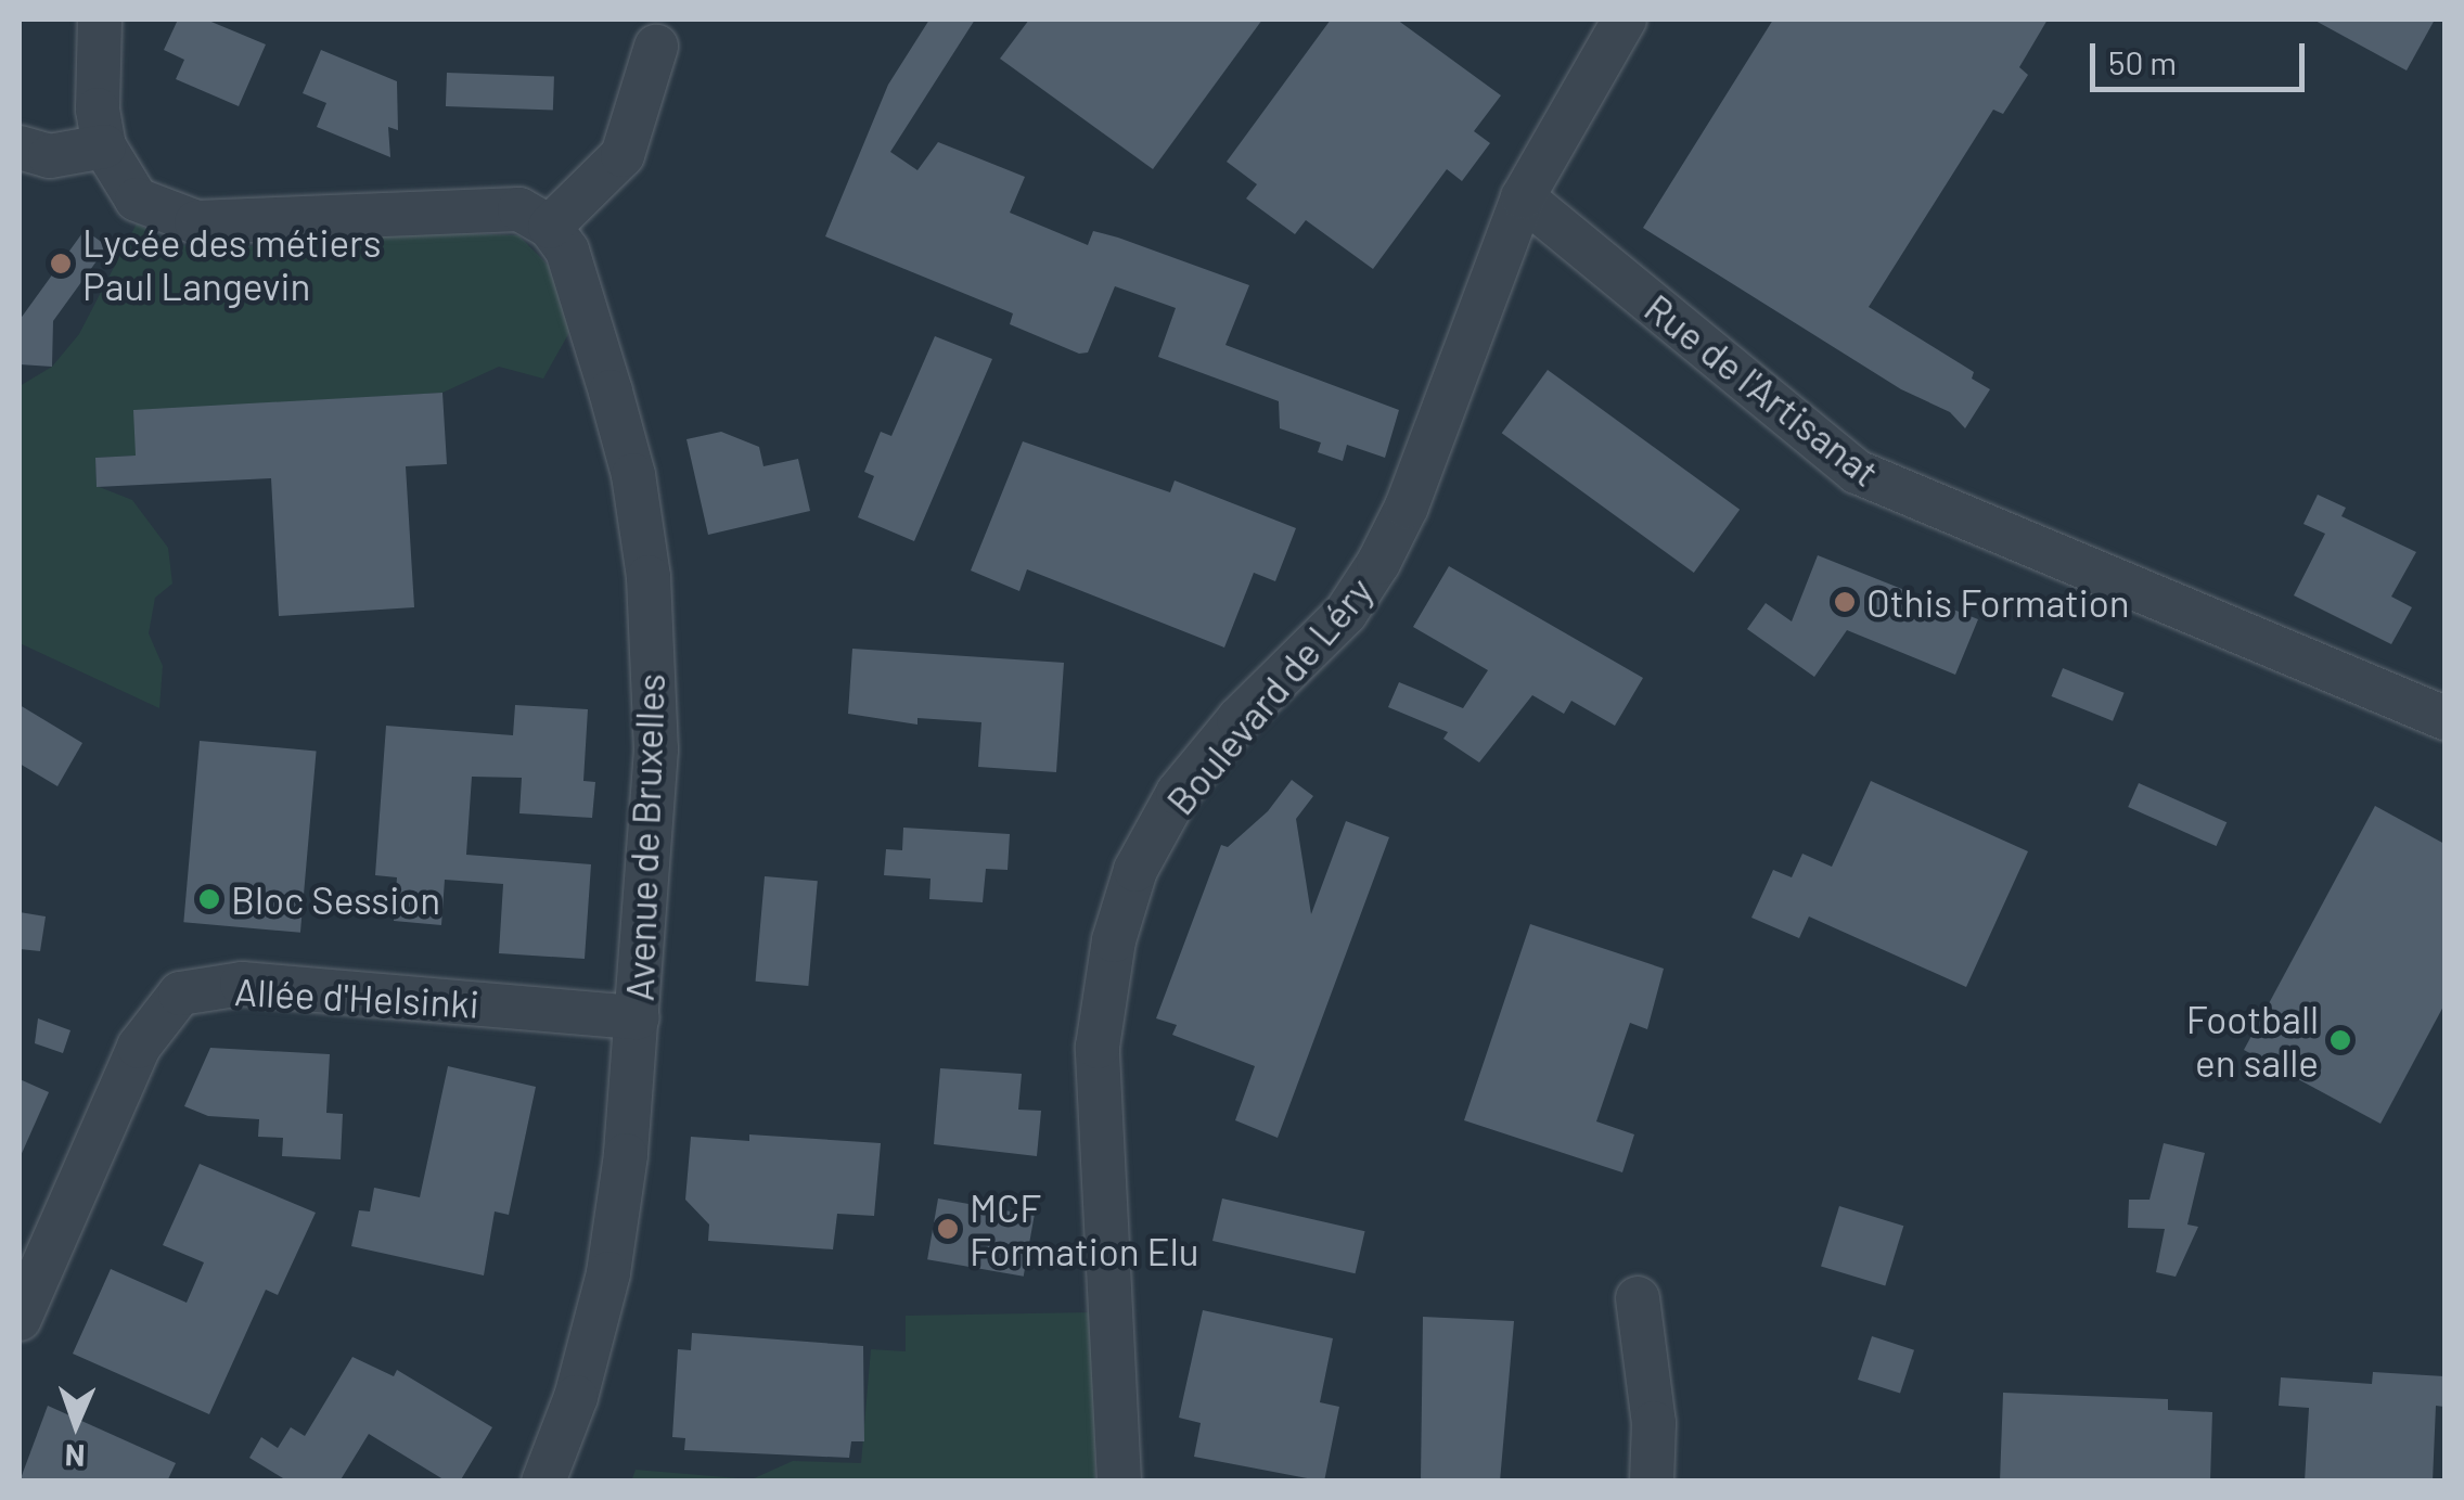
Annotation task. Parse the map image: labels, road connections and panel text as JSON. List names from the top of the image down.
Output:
{
  "streets": {
    "street": [
      "Rue de l'Artisanat",
      "Boulevard de Léry",
      "Avenue de Bruxelles",
      "Allée d'Helsinki"
    ]
  },
  "crossings": [
    ["Rue de l'Artisanat", "Boulevard de Léry"],
    ["Avenue de Bruxelles", "Allée d'Helsinki"]
  ],
  "places": [
    "Lycée des métiers Paul Langevin",
    "Othis Formation",
    "Bloc Session",
    "Football en salle",
    "MCF Formation Elu"
  ],
  "scale_bar": "50 m",
  "north": "bottom"
}
